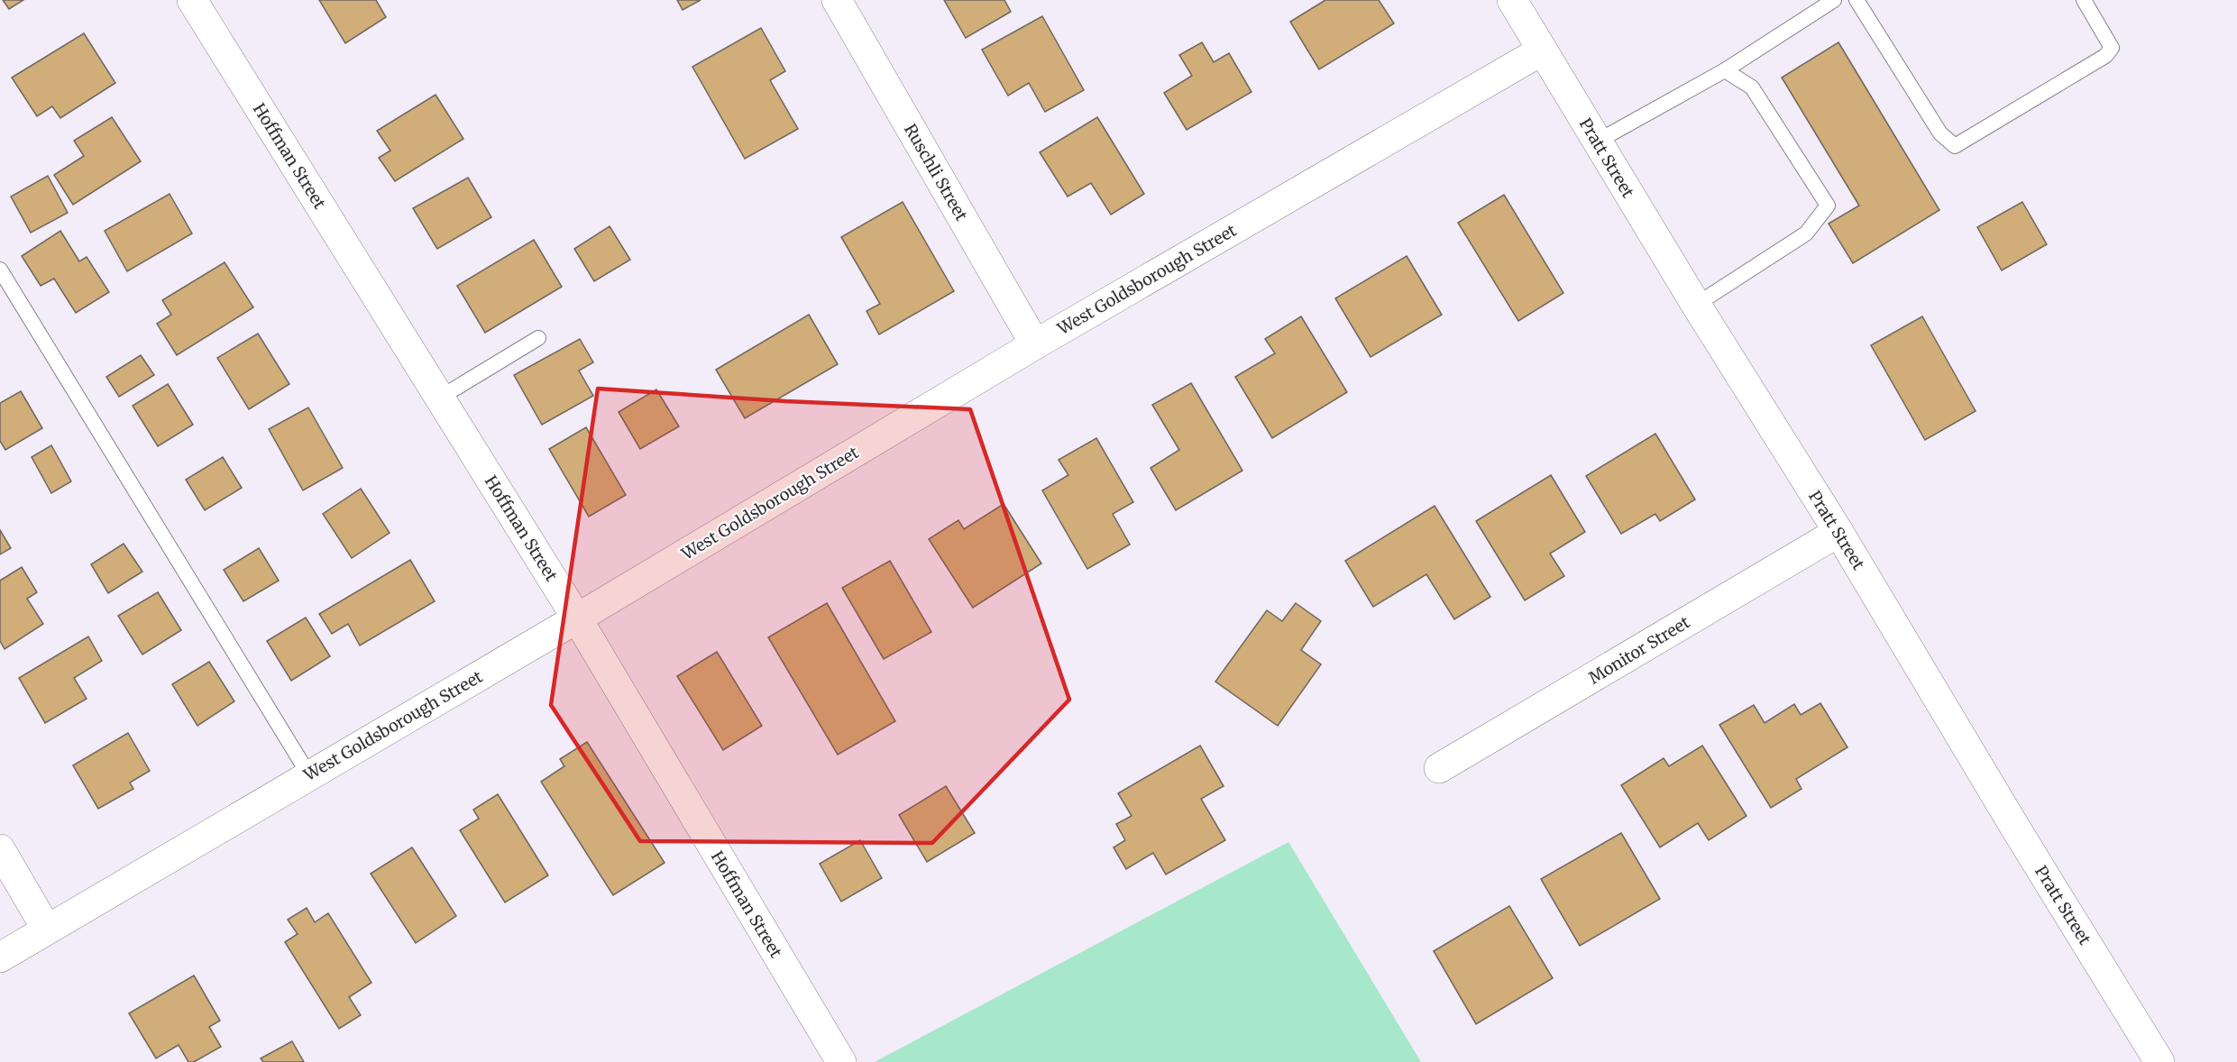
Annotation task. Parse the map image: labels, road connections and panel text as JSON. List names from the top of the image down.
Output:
{
  "streets": {
    "street": [
      "Hoffman Street",
      "Pratt Street",
      "Ruschli Street",
      "West Goldsborough Street",
      "Monitor Street"
    ]
  },
  "crossings": [
    ["Hoffman Street", "West Goldsborough Street"],
    ["Pratt Street", "West Goldsborough Street"],
    ["Pratt Street", "Monitor Street"],
    ["Ruschli Street", "West Goldsborough Street"]
  ]
}
